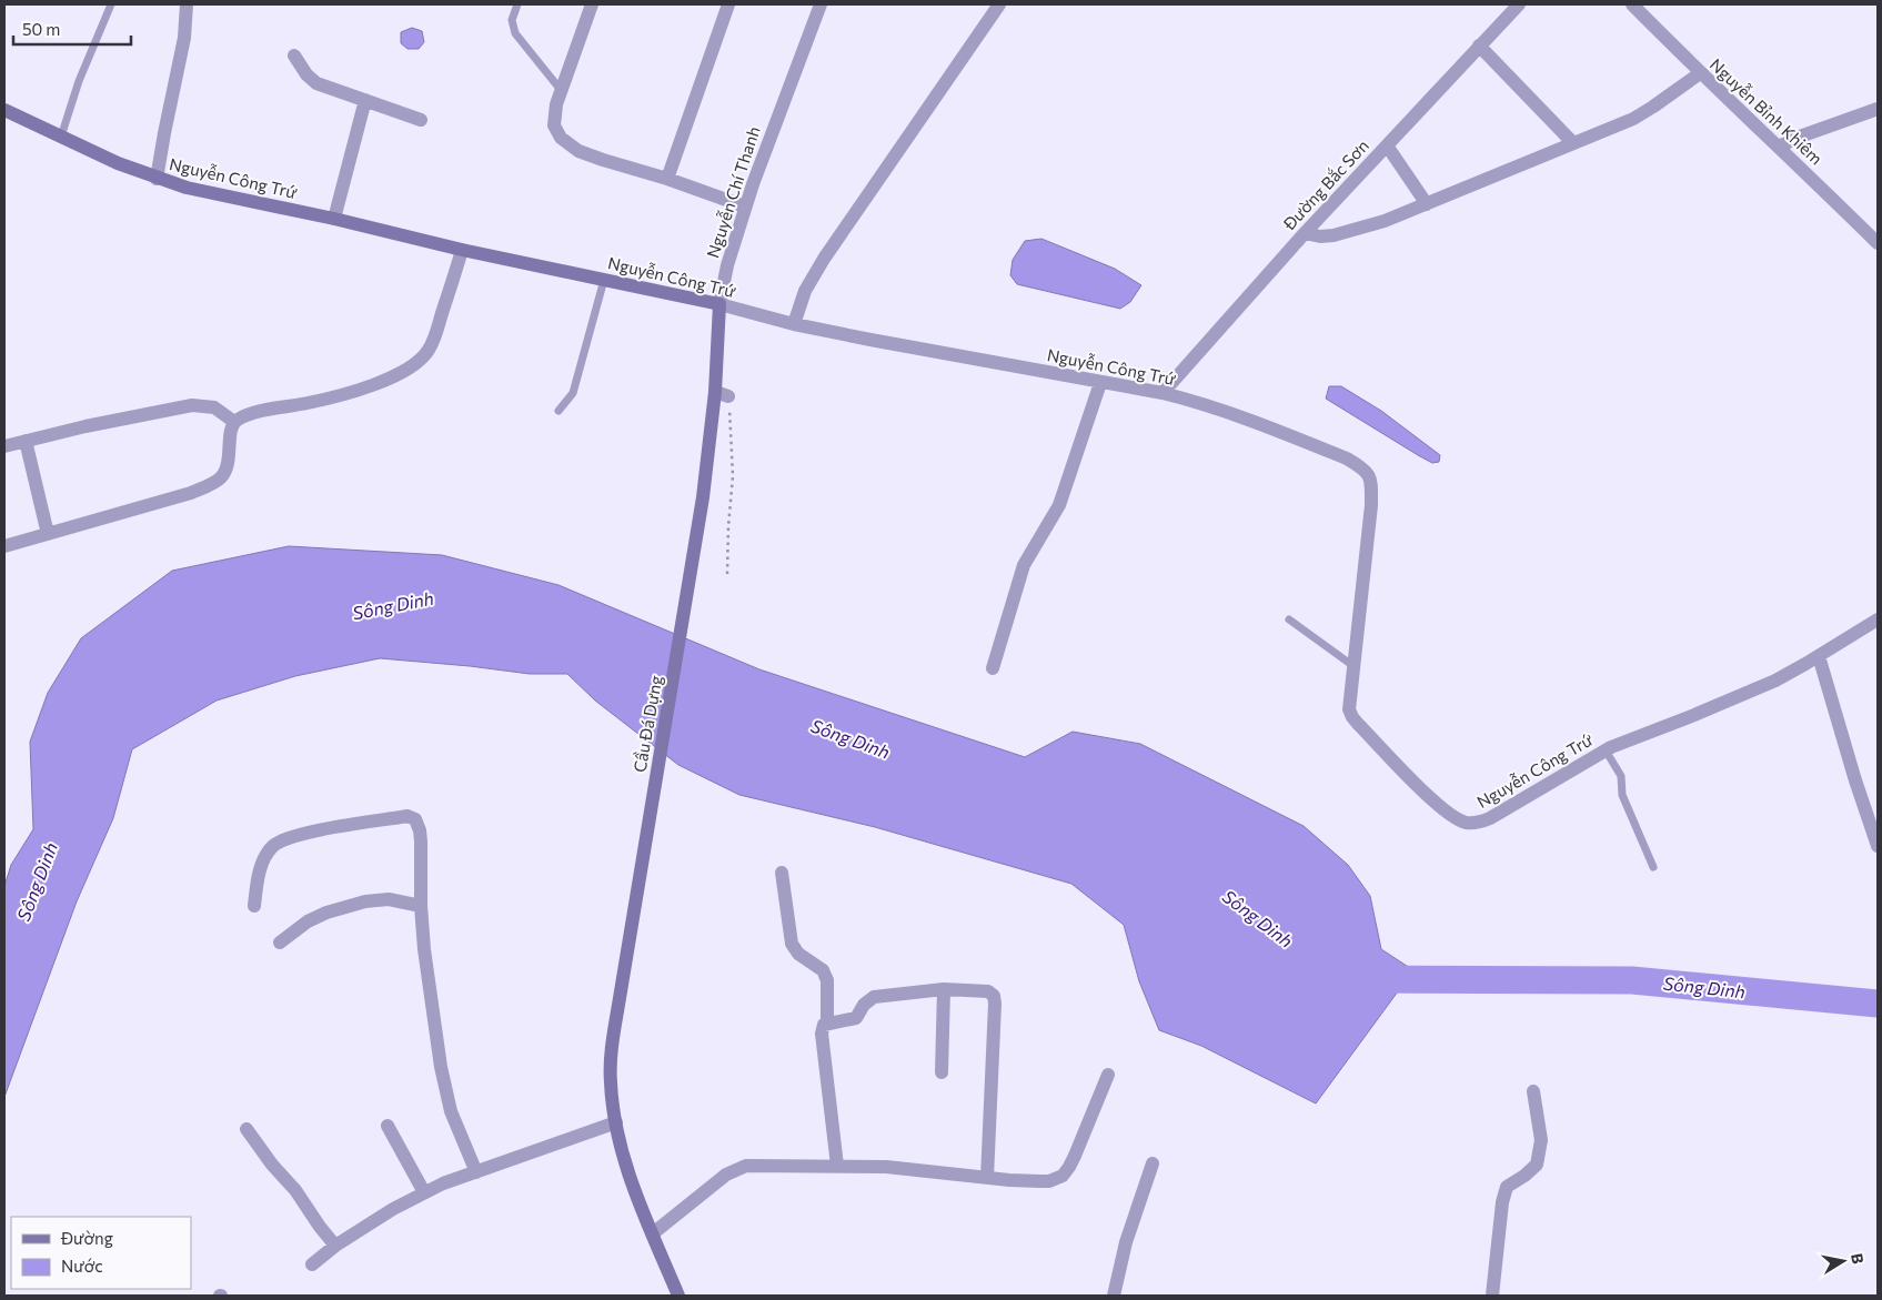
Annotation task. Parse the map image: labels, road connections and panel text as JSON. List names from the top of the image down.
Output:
{
  "streets": {
    "main road": ["Nguyễn Công Trứ", "Nguyễn Chí Thanh", "Cầu Đá Dựng"],
    "street": ["Nguyễn Bỉnh Khiêm", "Đường Bắc Sơn"]
  },
  "crossings": [
    ["Nguyễn Công Trứ", "Đường Bắc Sơn"],
    ["Nguyễn Công Trứ", "Nguyễn Chí Thanh"],
    ["Nguyễn Chí Thanh", "Cầu Đá Dựng"]
  ],
  "water": ["Sông Dinh"],
  "legend": ["Đường", "Nước"],
  "scale_bar": "50 m",
  "north": "right"
}
